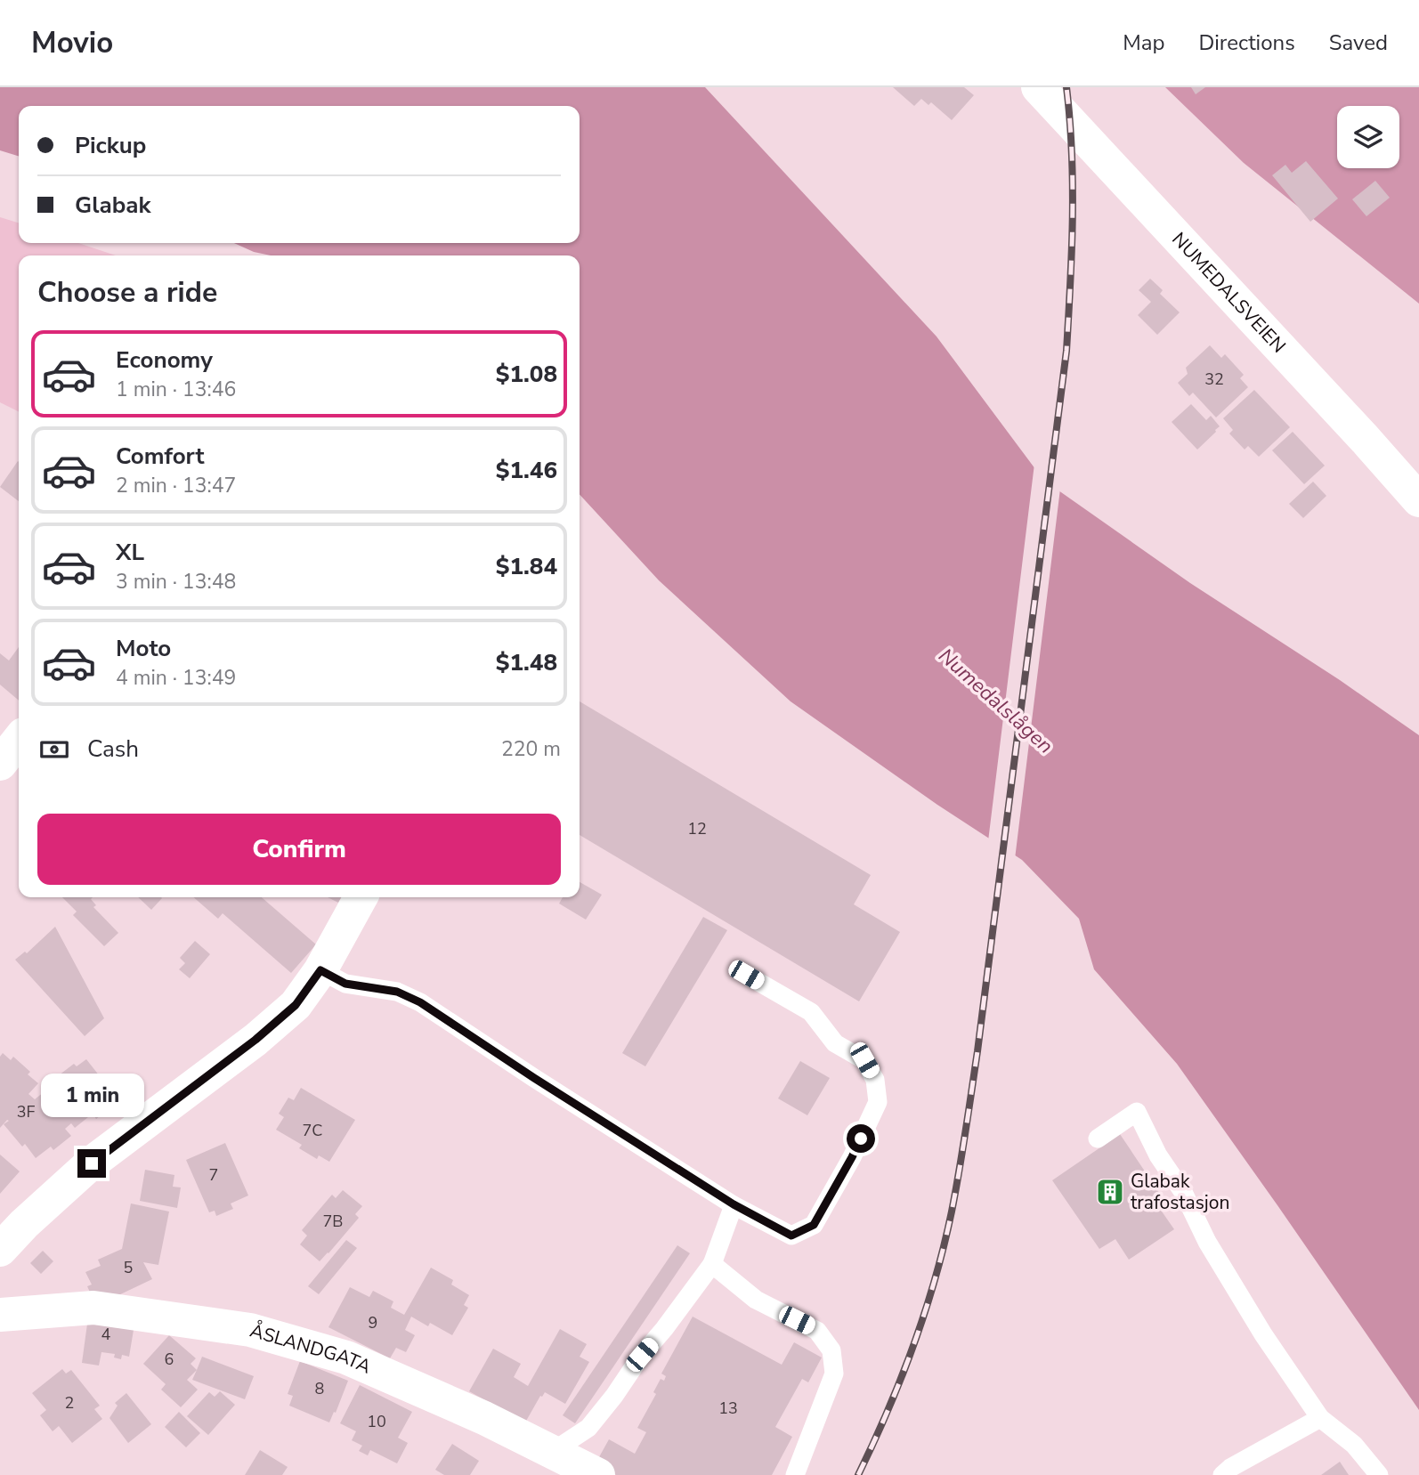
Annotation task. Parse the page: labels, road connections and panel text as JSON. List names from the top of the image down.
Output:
{
  "streets": {
    "street": ["NUMEDALSVEIEN", "ÅSLANDGATA"]
  },
  "water": ["Numedalslågen"],
  "places": {
    "building": ["Glabak trafostasjon"]
  },
  "house_numbers": [
    "32",
    "12",
    "3F",
    "7C",
    "7",
    "7B",
    "5",
    "9",
    "4",
    "6",
    "8",
    "2",
    "13",
    "10"
  ],
  "page": {
    "header": "Movio",
    "nav": ["Map", "Directions", "Saved"],
    "banner": ["Pickup", "Glabak"],
    "heading": "Choose a ride",
    "list": [
      {
        "name": "Economy",
        "note": "1 min · 13:46",
        "value": "$1.08"
      },
      {
        "name": "Comfort",
        "note": "2 min · 13:47",
        "value": "$1.46"
      },
      {
        "name": "XL",
        "note": "3 min · 13:48",
        "value": "$1.84"
      },
      {
        "name": "Moto",
        "note": "4 min · 13:49",
        "value": "$1.48"
      }
    ],
    "pay": ["Cash", "220 m"],
    "buttons": "Confirm",
    "bubble": "1 min"
  }
}
